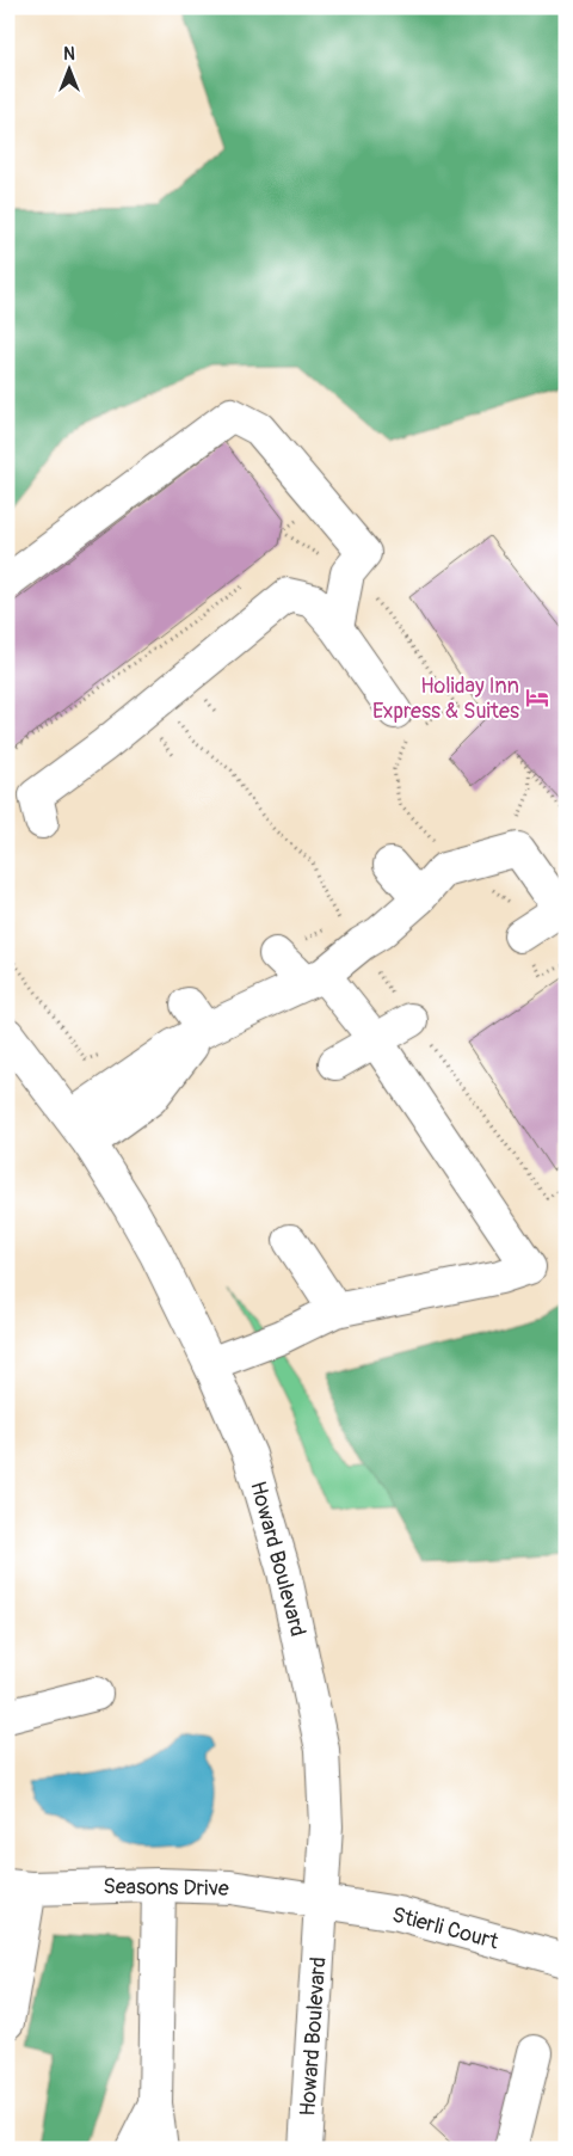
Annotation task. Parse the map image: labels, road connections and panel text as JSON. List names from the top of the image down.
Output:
{
  "streets": {
    "main road": ["Howard Boulevard", "Seasons Drive", "Stierli Court"]
  },
  "crossings": [
    ["Howard Boulevard", "Seasons Drive"],
    ["Howard Boulevard", "Stierli Court"],
    ["Seasons Drive", "Stierli Court"]
  ],
  "places": {
    "hotel": ["Holiday Inn Express & Suites"]
  },
  "north": "top"
}
